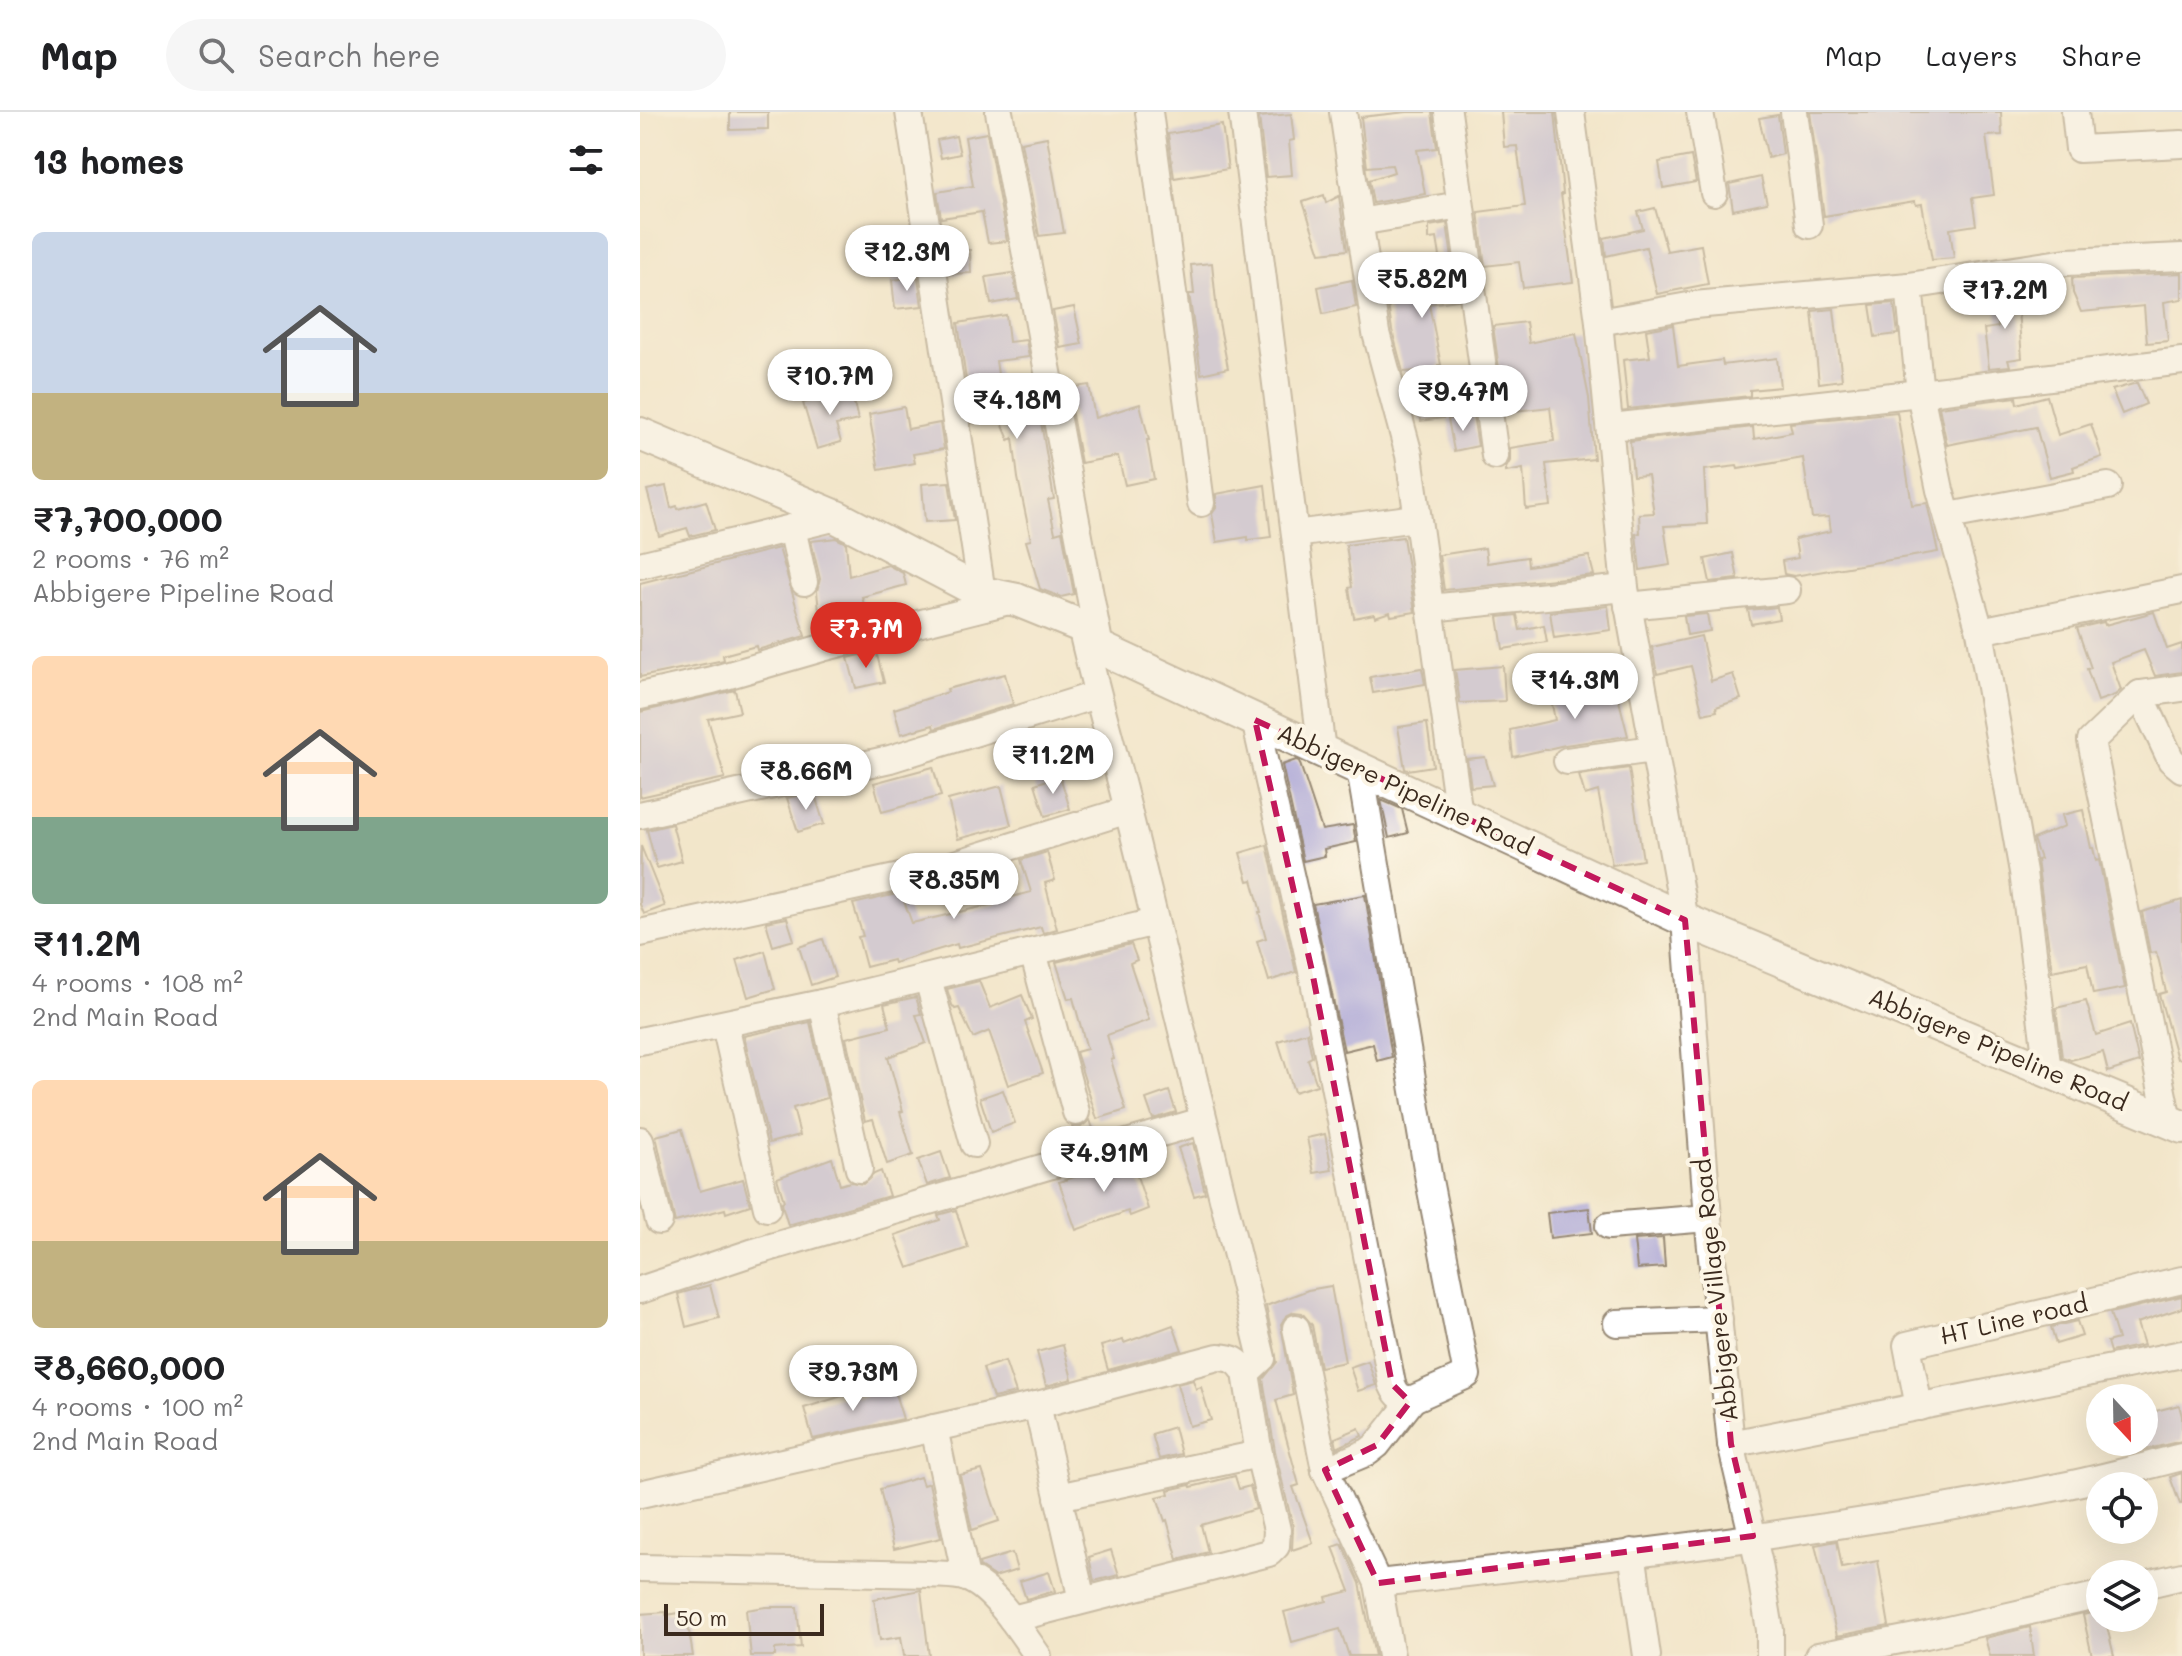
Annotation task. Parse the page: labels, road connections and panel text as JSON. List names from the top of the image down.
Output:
{
  "streets": {
    "street": ["Abbigere Pipeline Road", "Abbigere Village Road", "HT Line road"]
  },
  "crossings": [
    ["Abbigere Pipeline Road", "Abbigere Village Road"]
  ],
  "scale_bar": "50 m",
  "north": "bottom",
  "page": {
    "header": "Map",
    "search": "Search here",
    "nav": ["Map", "Layers", "Share"],
    "heading": "13 homes",
    "list": [
      {
        "name": "₹7,700,000",
        "note": "2 rooms · 76 m² · Abbigere Pipeline Road"
      },
      {
        "name": "₹11.2M",
        "note": "4 rooms · 108 m² · 2nd Main Road"
      },
      {
        "name": "₹8,660,000",
        "note": "4 rooms · 100 m² · 2nd Main Road"
      }
    ],
    "price": [
      "₹12.3M",
      "₹5.82M",
      "₹17.2M",
      "₹10.7M",
      "₹9.47M",
      "₹4.18M",
      "₹7.7M",
      "₹14.3M",
      "₹11.2M",
      "₹8.66M",
      "₹8.35M",
      "₹4.91M",
      "₹9.73M"
    ],
    "scale": "50 m"
  }
}
